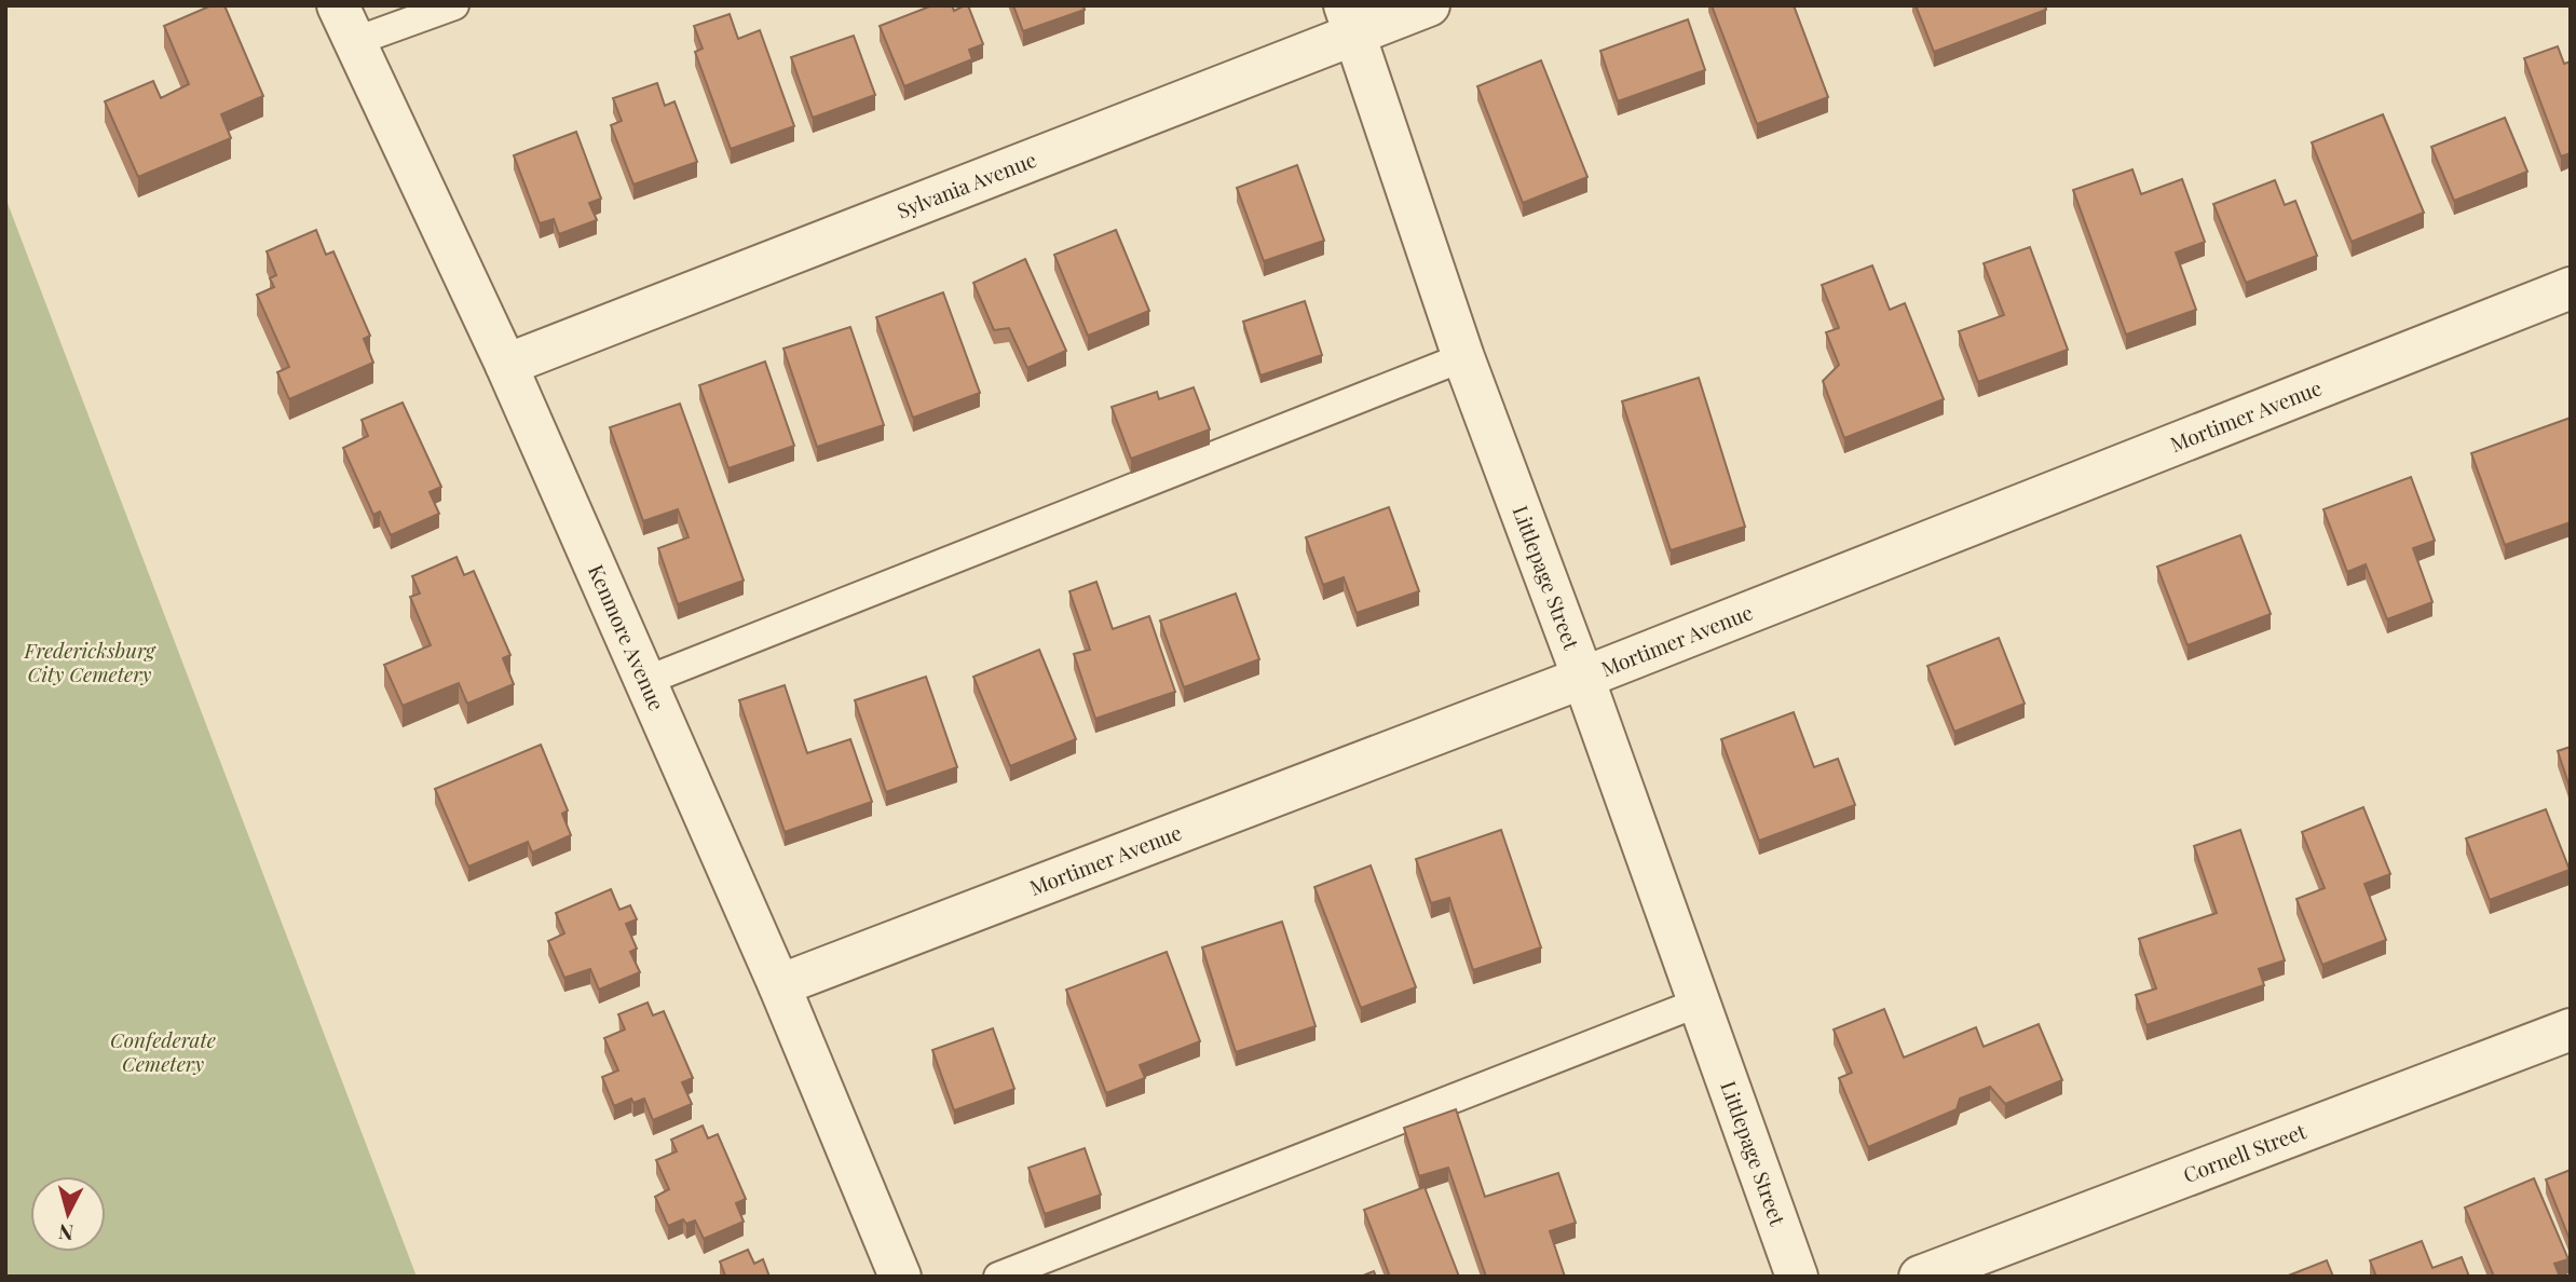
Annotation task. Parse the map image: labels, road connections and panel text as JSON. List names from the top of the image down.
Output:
{
  "streets": {
    "street": [
      "Sylvania Avenue",
      "Mortimer Avenue",
      "Littlepage Street",
      "Kenmore Avenue",
      "Cornell Street"
    ]
  },
  "crossings": [
    ["Sylvania Avenue", "Littlepage Street"],
    ["Sylvania Avenue", "Kenmore Avenue"],
    ["Mortimer Avenue", "Littlepage Street"],
    ["Mortimer Avenue", "Kenmore Avenue"]
  ],
  "parks": ["Fredericksburg City Cemetery", "Confederate Cemetery"],
  "north": "bottom"
}
